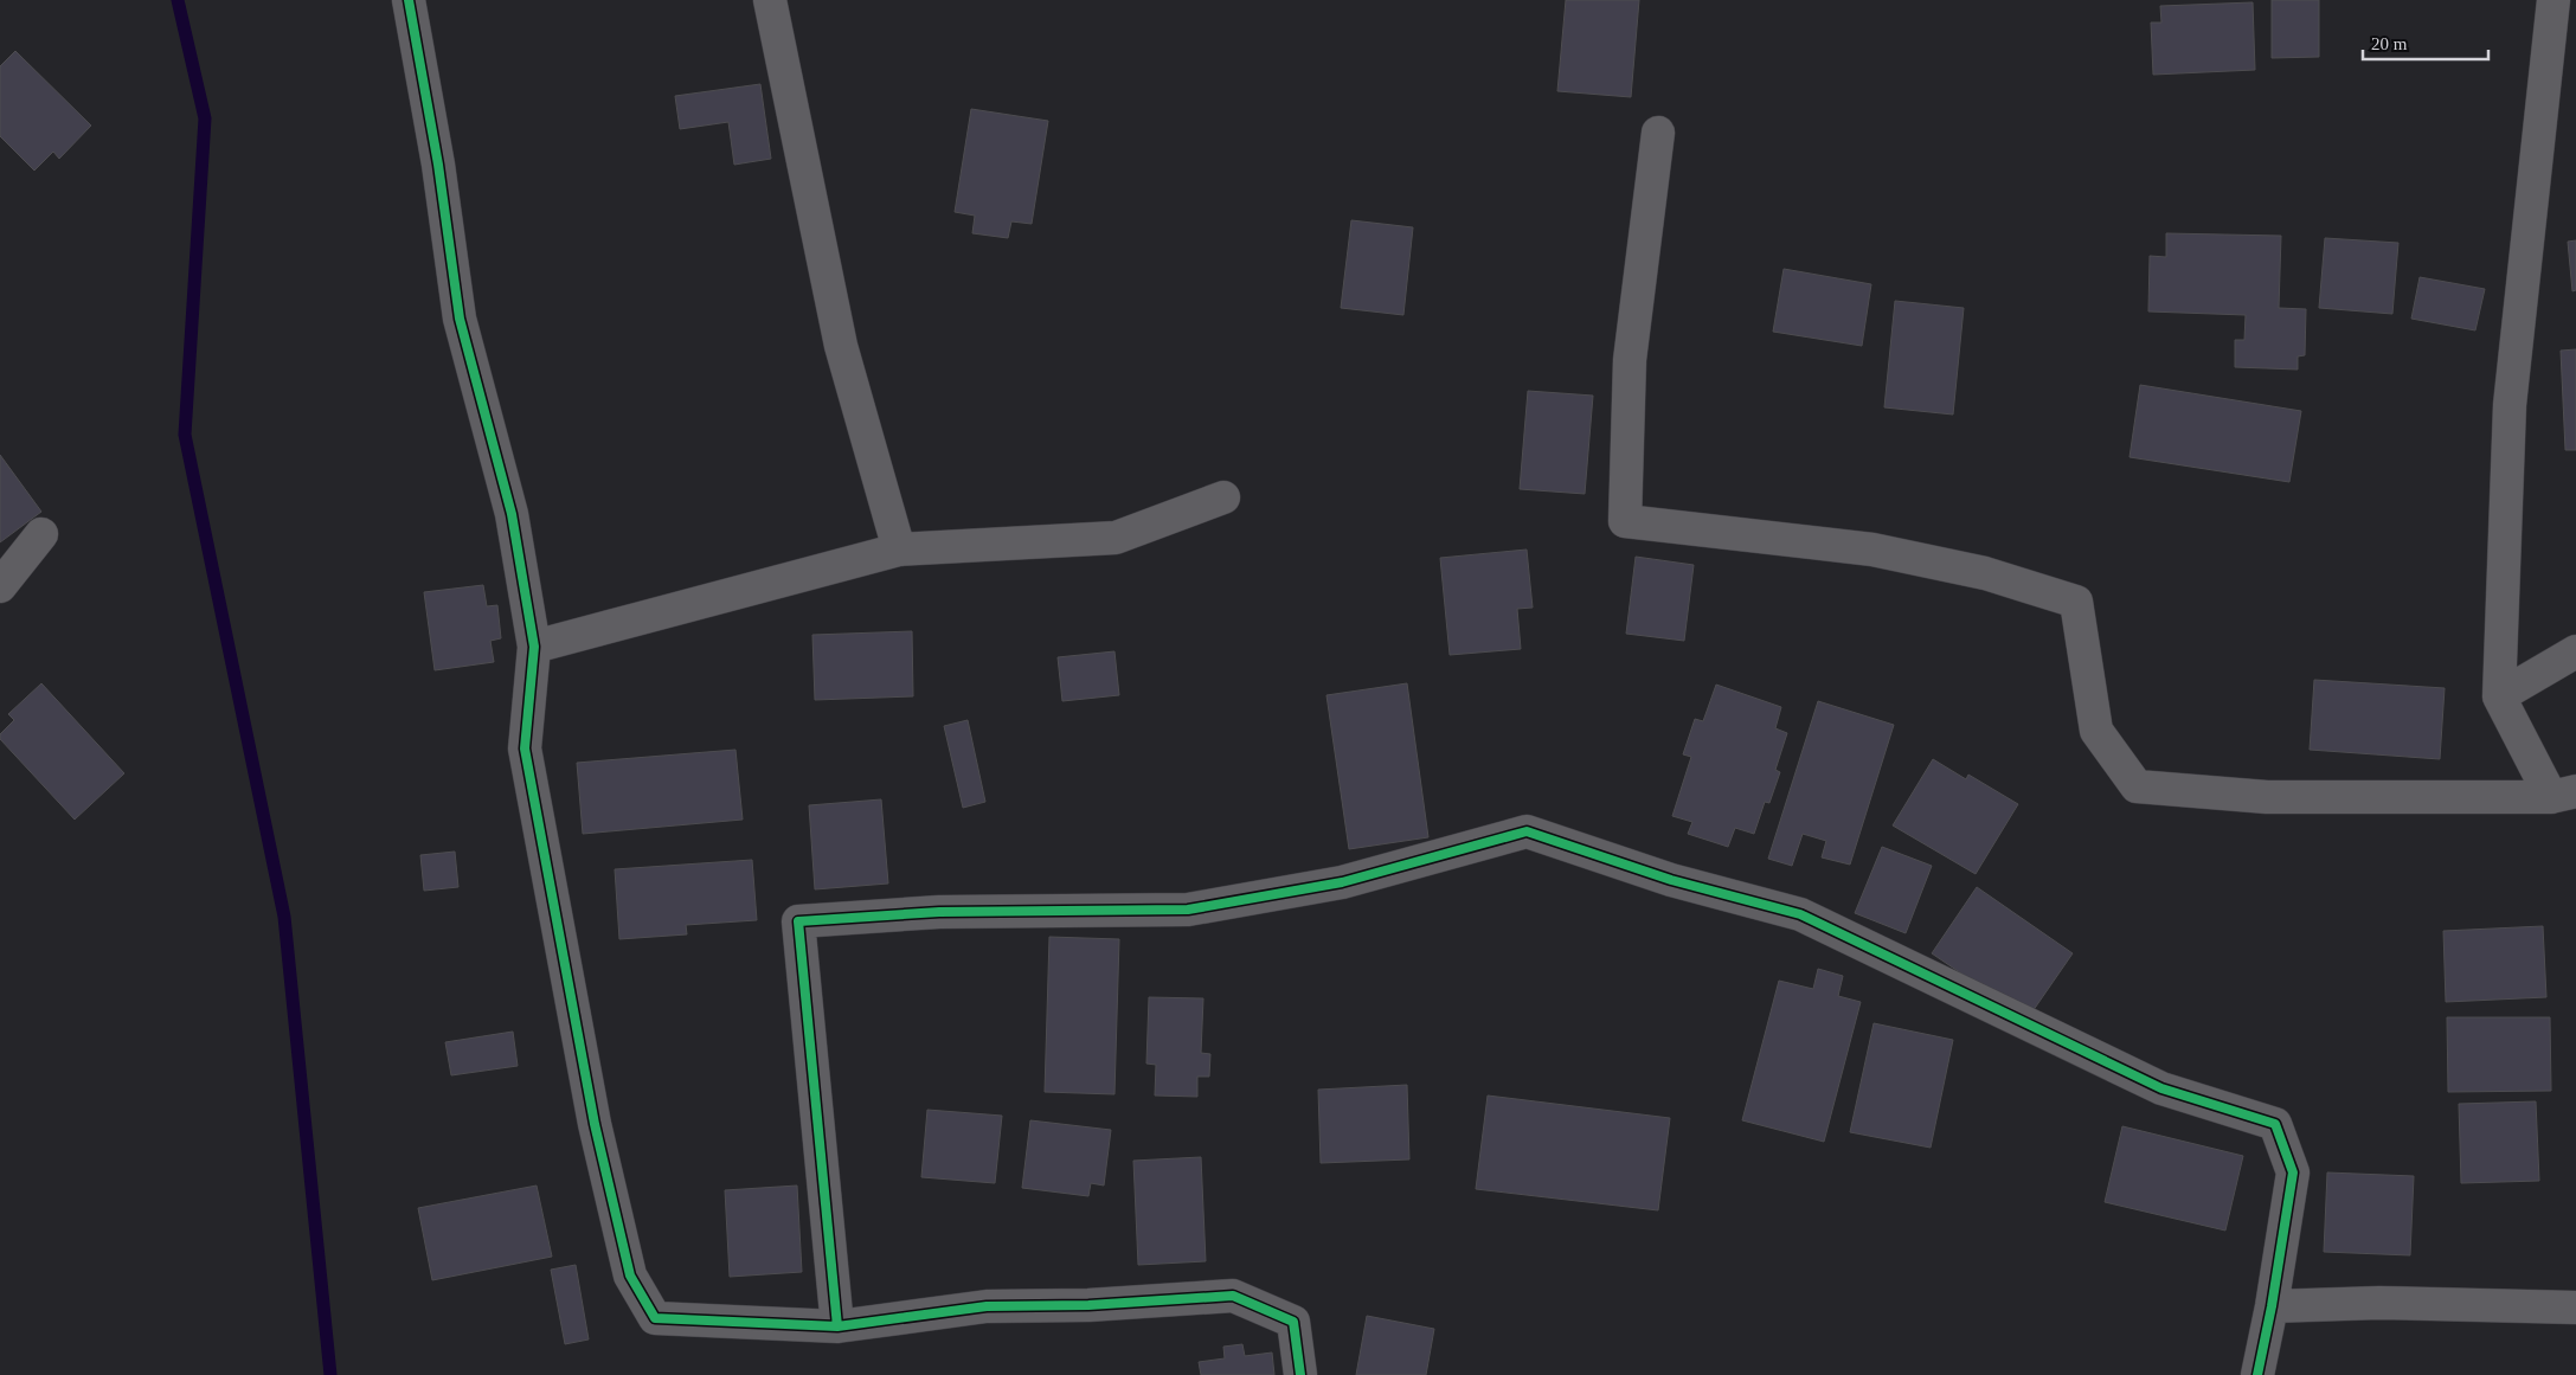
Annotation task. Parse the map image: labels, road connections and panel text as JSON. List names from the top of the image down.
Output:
{
  "scale_bar": "20 m"
}
